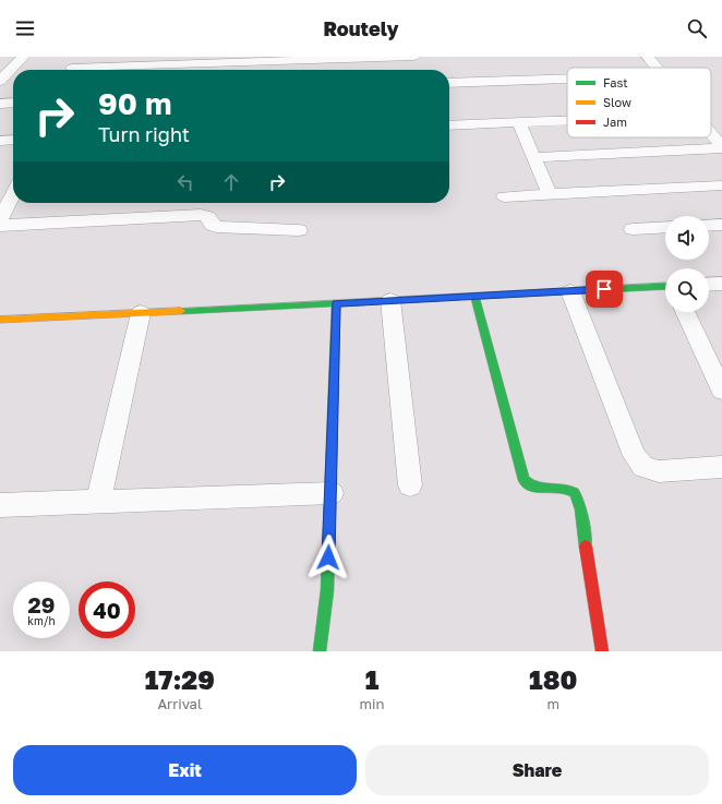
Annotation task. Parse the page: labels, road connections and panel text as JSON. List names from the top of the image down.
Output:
{
  "legend": ["Fast", "Slow", "Jam"],
  "page": {
    "header": "Routely",
    "turn": ["90 m", "Turn right"],
    "speed": "29 km/h",
    "limit": "40",
    "eta": [
      "17:29",
      "Arrival",
      "1",
      "min",
      "180",
      "m"
    ],
    "buttons": ["Exit", "Share"]
  }
}
